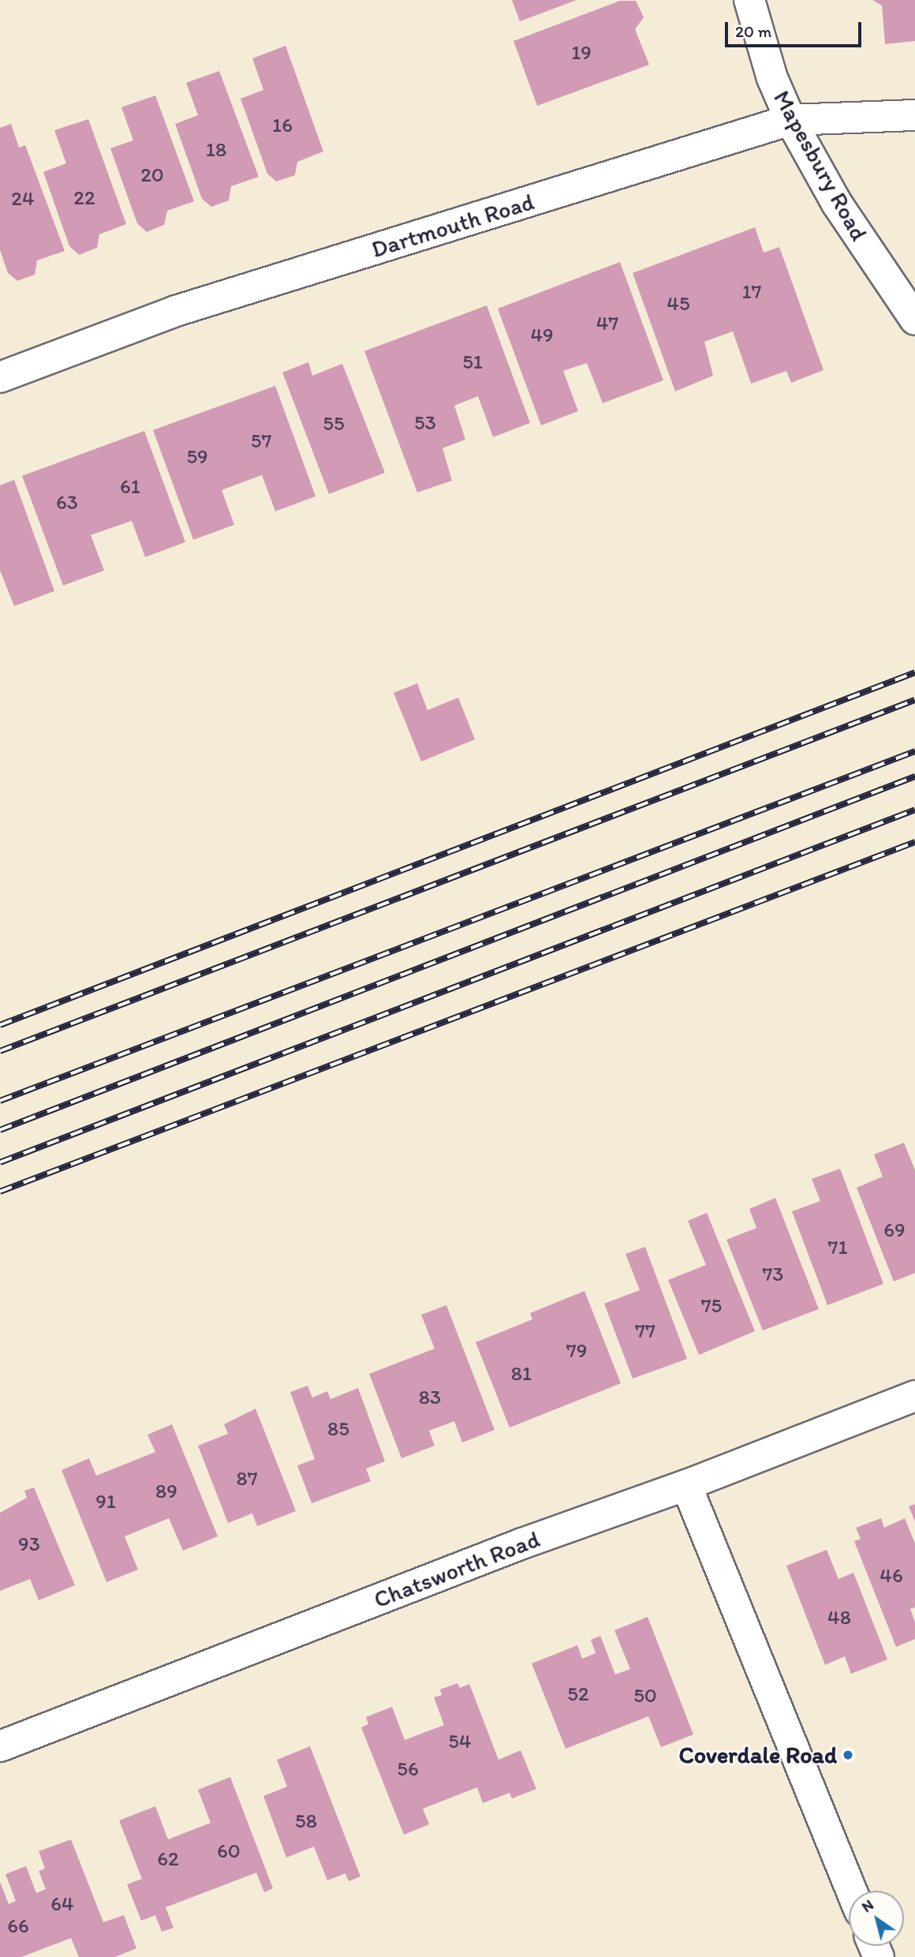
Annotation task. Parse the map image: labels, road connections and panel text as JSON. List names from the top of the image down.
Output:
{
  "streets": {
    "street": ["Mapesbury Road", "Dartmouth Road", "Chatsworth Road"]
  },
  "crossings": [
    ["Mapesbury Road", "Dartmouth Road"]
  ],
  "places": ["Coverdale Road"],
  "house_numbers": [
    "19",
    "16",
    "18",
    "20",
    "22",
    "24",
    "17",
    "45",
    "47",
    "49",
    "51",
    "53",
    "55",
    "57",
    "59",
    "61",
    "63",
    "69",
    "71",
    "73",
    "75",
    "77",
    "79",
    "81",
    "83",
    "85",
    "87",
    "89",
    "91",
    "93",
    "46",
    "48",
    "52",
    "50",
    "54",
    "56",
    "58",
    "60",
    "62",
    "64",
    "66"
  ],
  "scale_bar": "20 m",
  "north": "top left"
}
